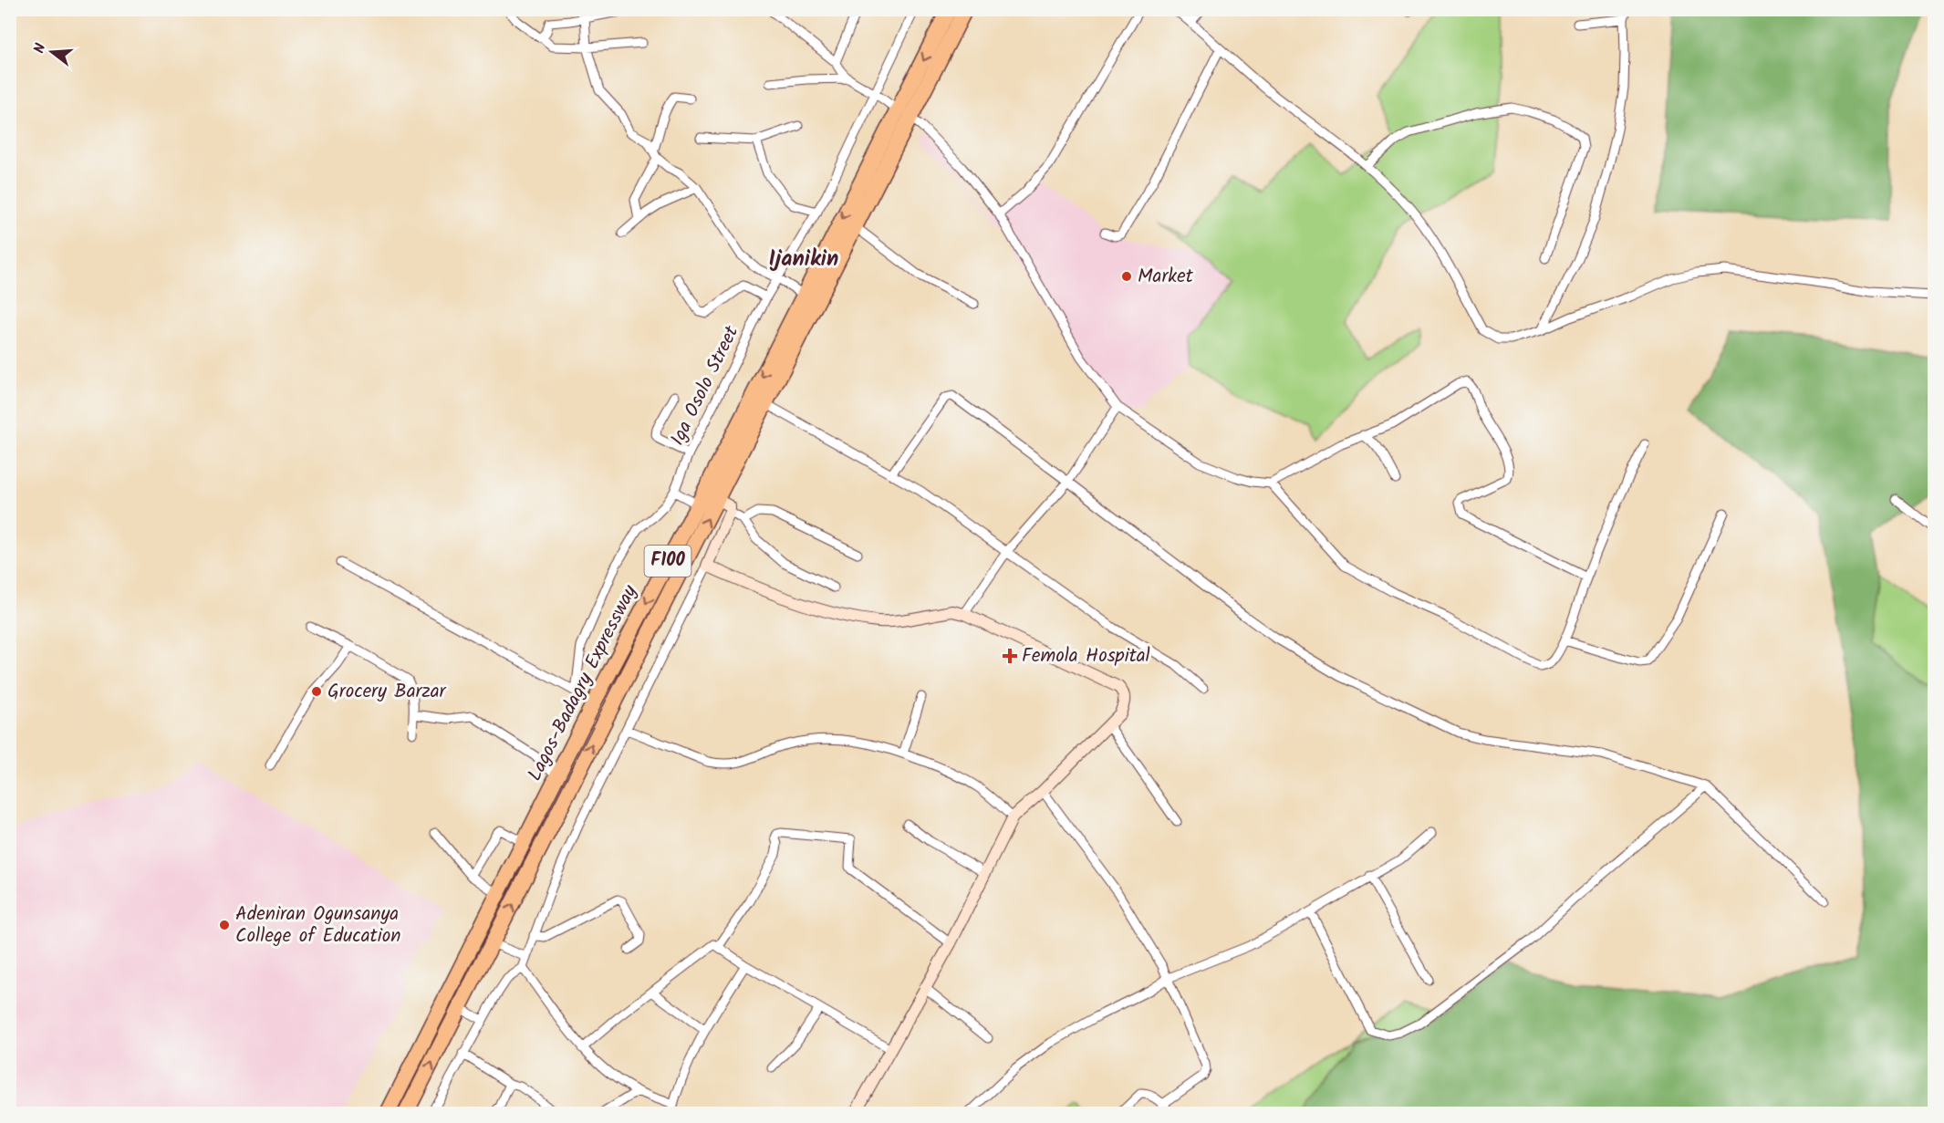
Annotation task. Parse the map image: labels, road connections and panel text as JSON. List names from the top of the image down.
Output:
{
  "streets": {
    "highway": ["F100", "Lagos-Badagry Expressway"],
    "street": ["Iga Osolo Street"]
  },
  "districts": ["Ijanikin"],
  "places": {
    "other": ["Market", "Grocery Barzar", "Adeniran Ogunsanya College of Education"],
    "health": ["Femola Hospital"]
  },
  "north": "left"
}
